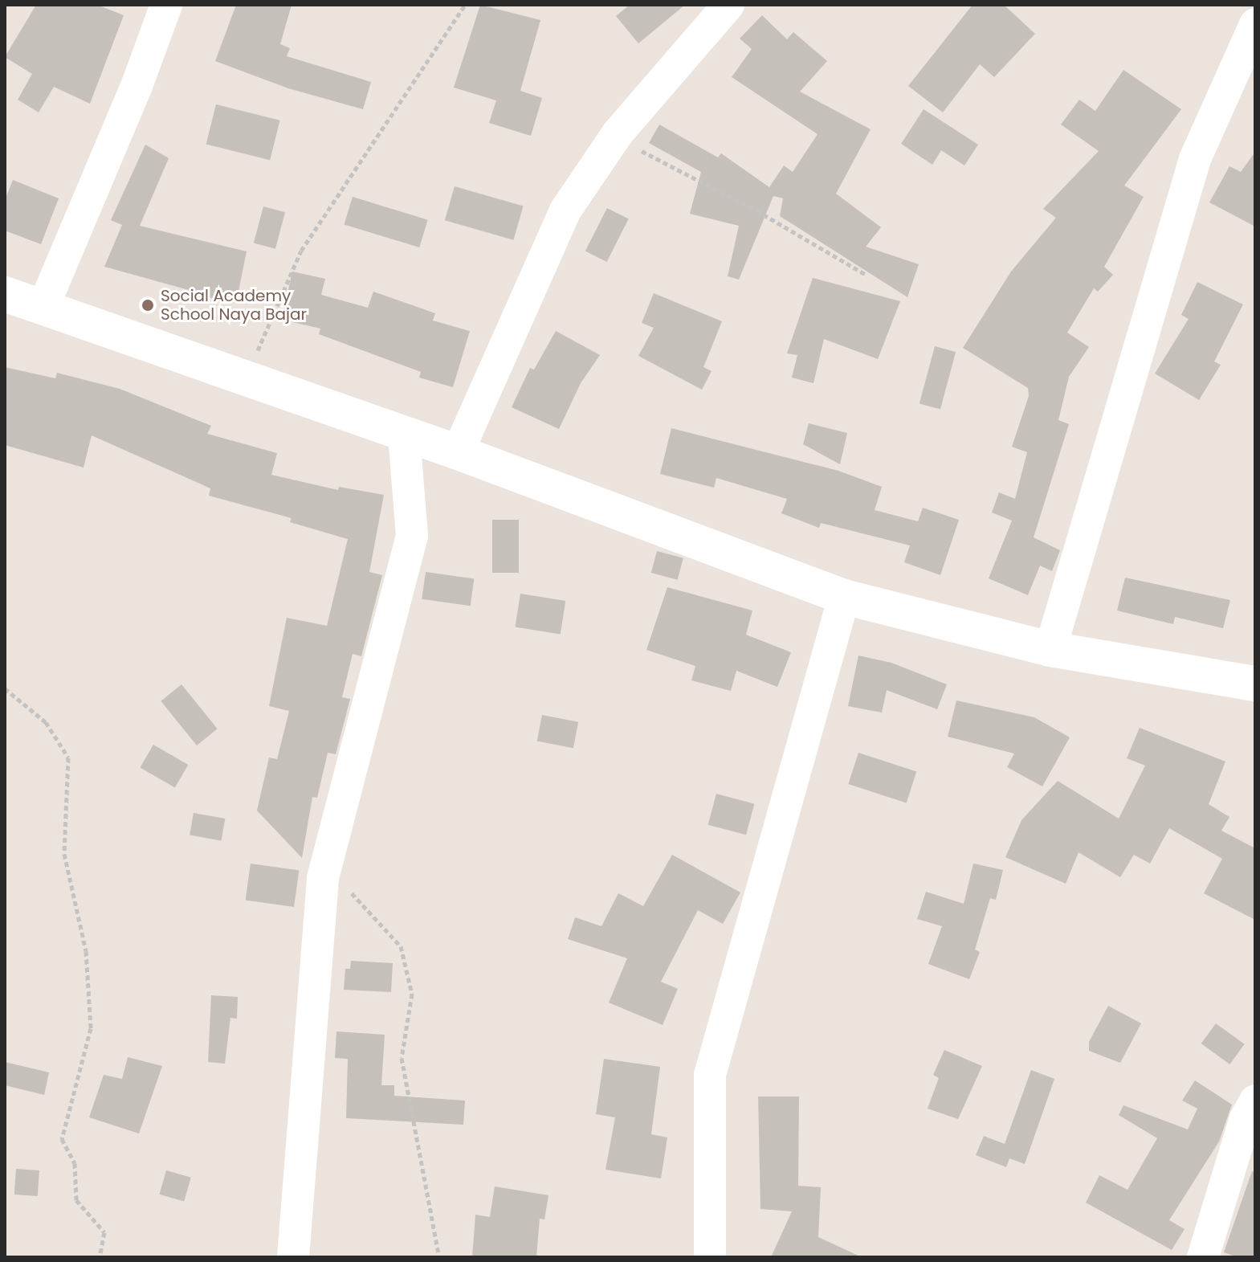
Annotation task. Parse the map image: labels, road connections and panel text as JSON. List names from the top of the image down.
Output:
{
  "places": ["Social Academy School Naya Bajar"]
}
